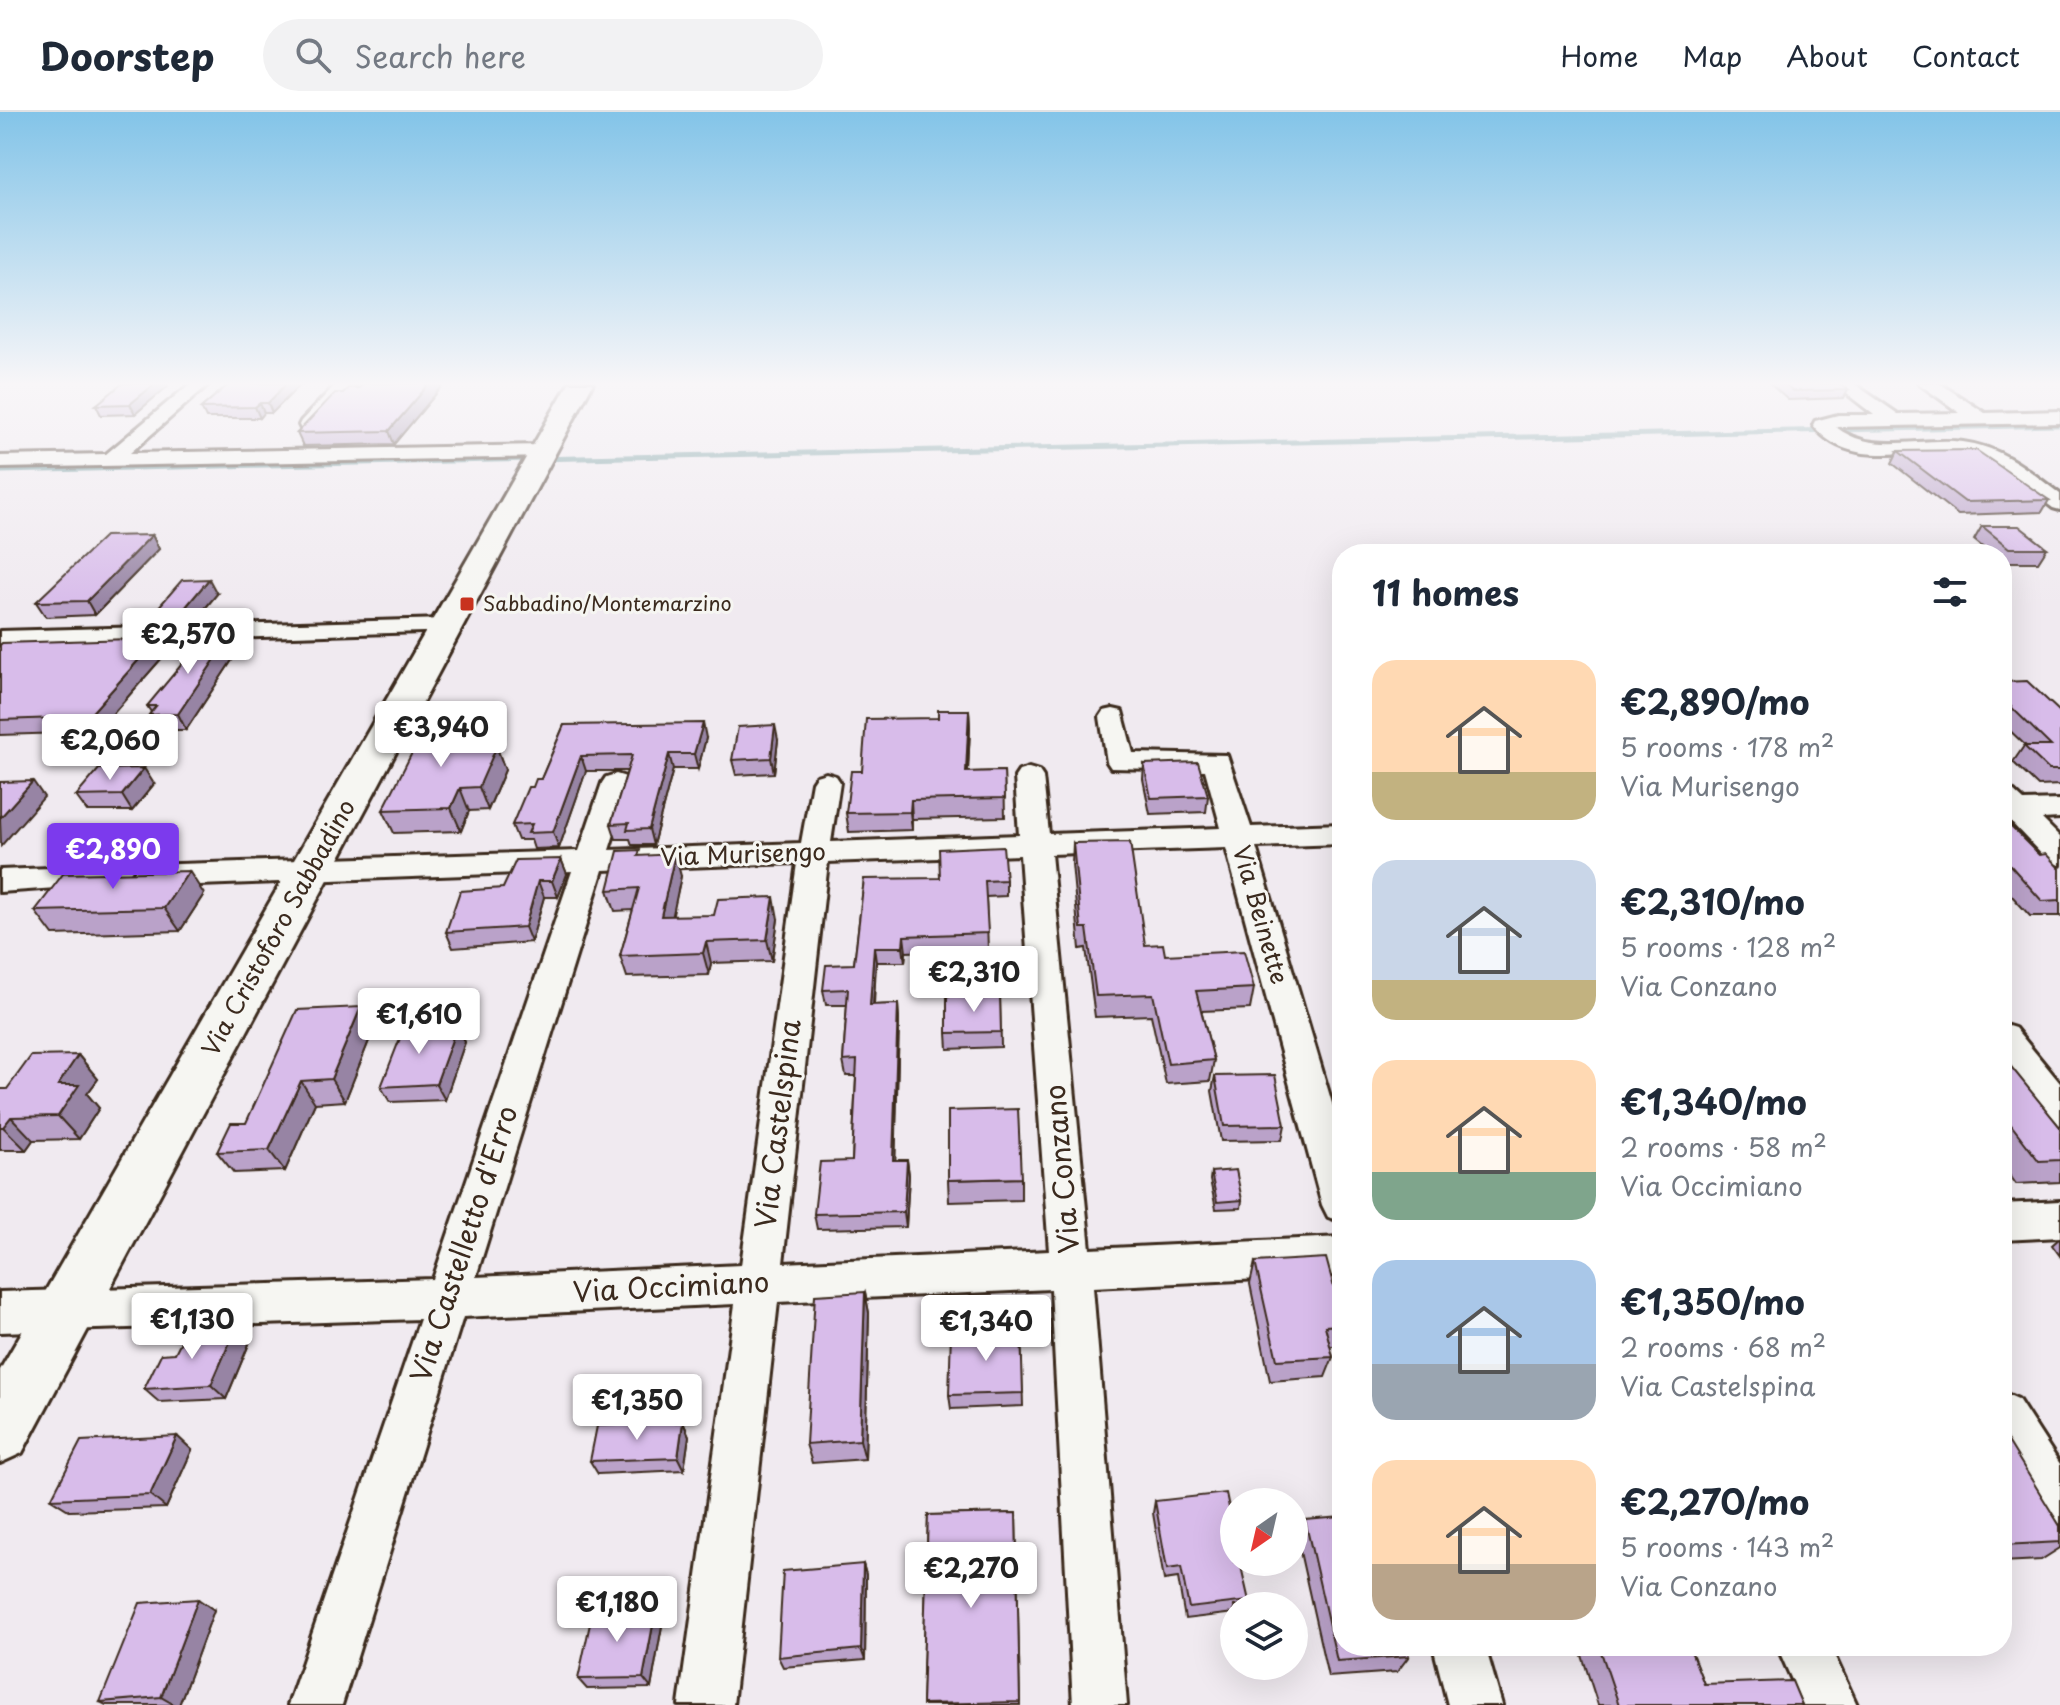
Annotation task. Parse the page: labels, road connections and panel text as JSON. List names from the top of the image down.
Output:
{
  "streets": {
    "street": [
      "Via Murisengo",
      "Via Beinette",
      "Via Cristoforo Sabbadino",
      "Via Castelspina",
      "Via Conzano",
      "Via Castelletto d'Erro",
      "Via Occimiano"
    ]
  },
  "crossings": [
    ["Via Murisengo", "Via Beinette"],
    ["Via Murisengo", "Via Cristoforo Sabbadino"],
    ["Via Murisengo", "Via Castelspina"],
    ["Via Murisengo", "Via Conzano"],
    ["Via Murisengo", "Via Castelletto d'Erro"],
    ["Via Cristoforo Sabbadino", "Via Occimiano"],
    ["Via Castelspina", "Via Occimiano"],
    ["Via Conzano", "Via Occimiano"],
    ["Via Castelletto d'Erro", "Via Occimiano"]
  ],
  "places": {
    "transit": ["Sabbadino/Montemarzino"]
  },
  "north": "bottom left",
  "page": {
    "header": "Doorstep",
    "search": "Search here",
    "nav": [
      "Home",
      "Map",
      "About",
      "Contact"
    ],
    "heading": "11 homes",
    "price": [
      "€2,570",
      "€3,940",
      "€2,060",
      "€2,890",
      "€2,310",
      "€1,610",
      "€1,130",
      "€1,340",
      "€1,350",
      "€2,270",
      "€1,180"
    ],
    "list": [
      {
        "name": "€2,890/mo",
        "note": "5 rooms · 178 m² · Via Murisengo"
      },
      {
        "name": "€2,310/mo",
        "note": "5 rooms · 128 m² · Via Conzano"
      },
      {
        "name": "€1,340/mo",
        "note": "2 rooms · 58 m² · Via Occimiano"
      },
      {
        "name": "€1,350/mo",
        "note": "2 rooms · 68 m² · Via Castelspina"
      },
      {
        "name": "€2,270/mo",
        "note": "5 rooms · 143 m² · Via Conzano"
      }
    ]
  }
}
